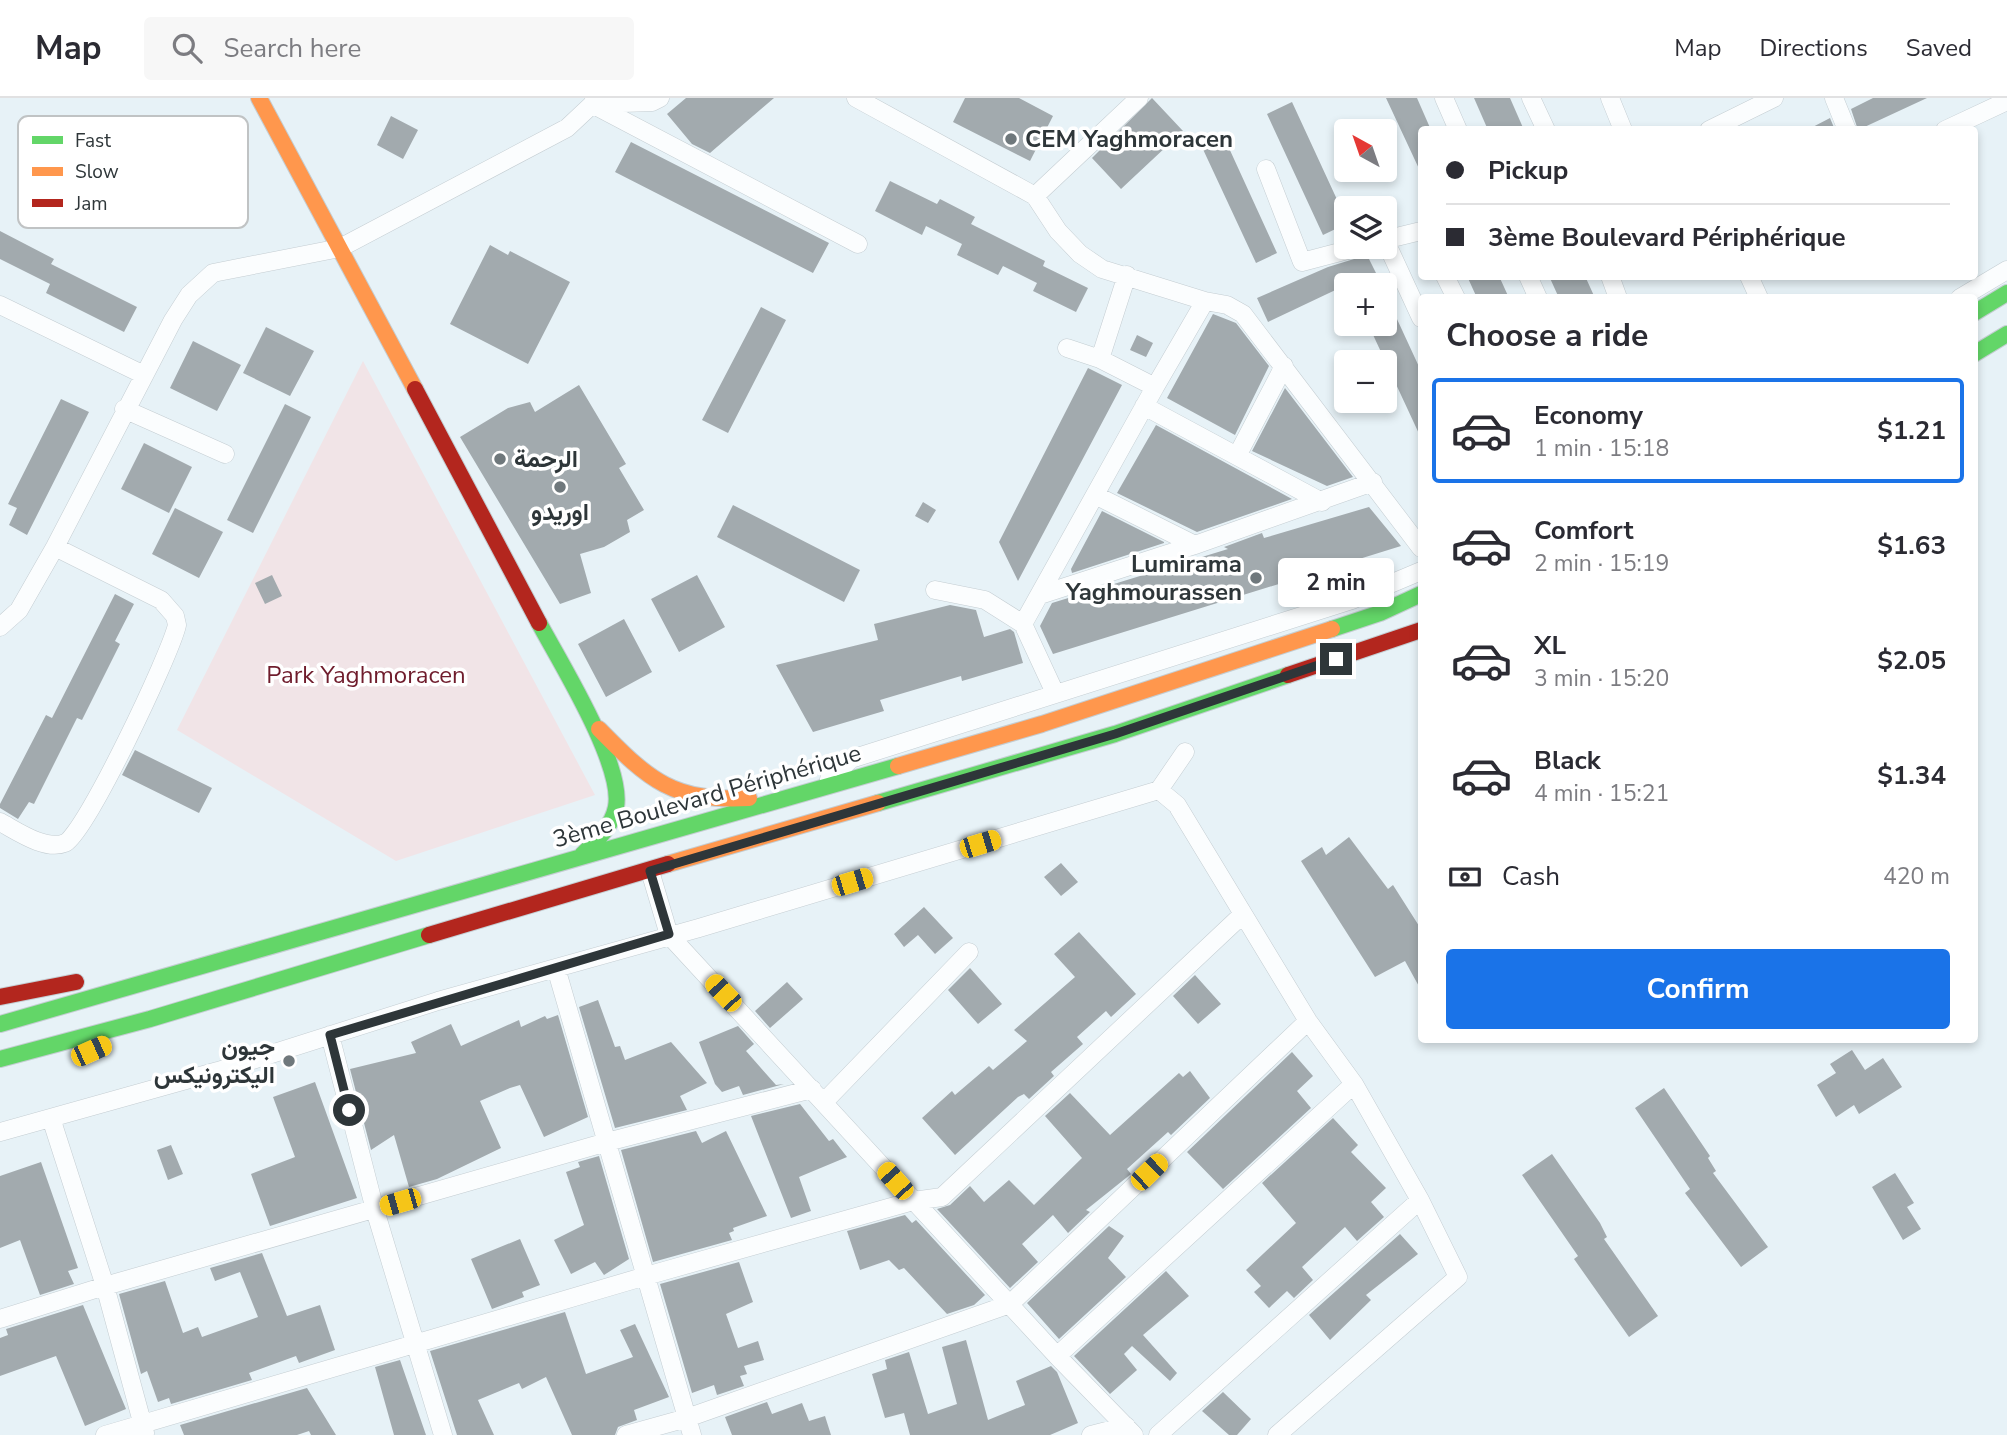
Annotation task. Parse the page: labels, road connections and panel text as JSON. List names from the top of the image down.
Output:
{
  "streets": {
    "main road": ["3ème Boulevard Périphérique"]
  },
  "parks": ["Park Yaghmoracen"],
  "places": [
    "CEM Yaghmoracen",
    "الرحمة",
    "اوريدو",
    "Lumirama Yaghmourassen",
    "جيون اليكترونيكس"
  ],
  "legend": ["Fast", "Slow", "Jam"],
  "north": "top left",
  "page": {
    "header": "Map",
    "search": "Search here",
    "nav": ["Map", "Directions", "Saved"],
    "map_buttons": ["+", "−"],
    "banner": ["Pickup", "3ème Boulevard Périphérique"],
    "heading": "Choose a ride",
    "list": [
      {
        "name": "Economy",
        "note": "1 min · 15:18",
        "value": "$1.21"
      },
      {
        "name": "Comfort",
        "note": "2 min · 15:19",
        "value": "$1.63"
      },
      {
        "name": "XL",
        "note": "3 min · 15:20",
        "value": "$2.05"
      },
      {
        "name": "Black",
        "note": "4 min · 15:21",
        "value": "$1.34"
      }
    ],
    "bubble": "2 min",
    "pay": ["Cash", "420 m"],
    "buttons": "Confirm"
  }
}
